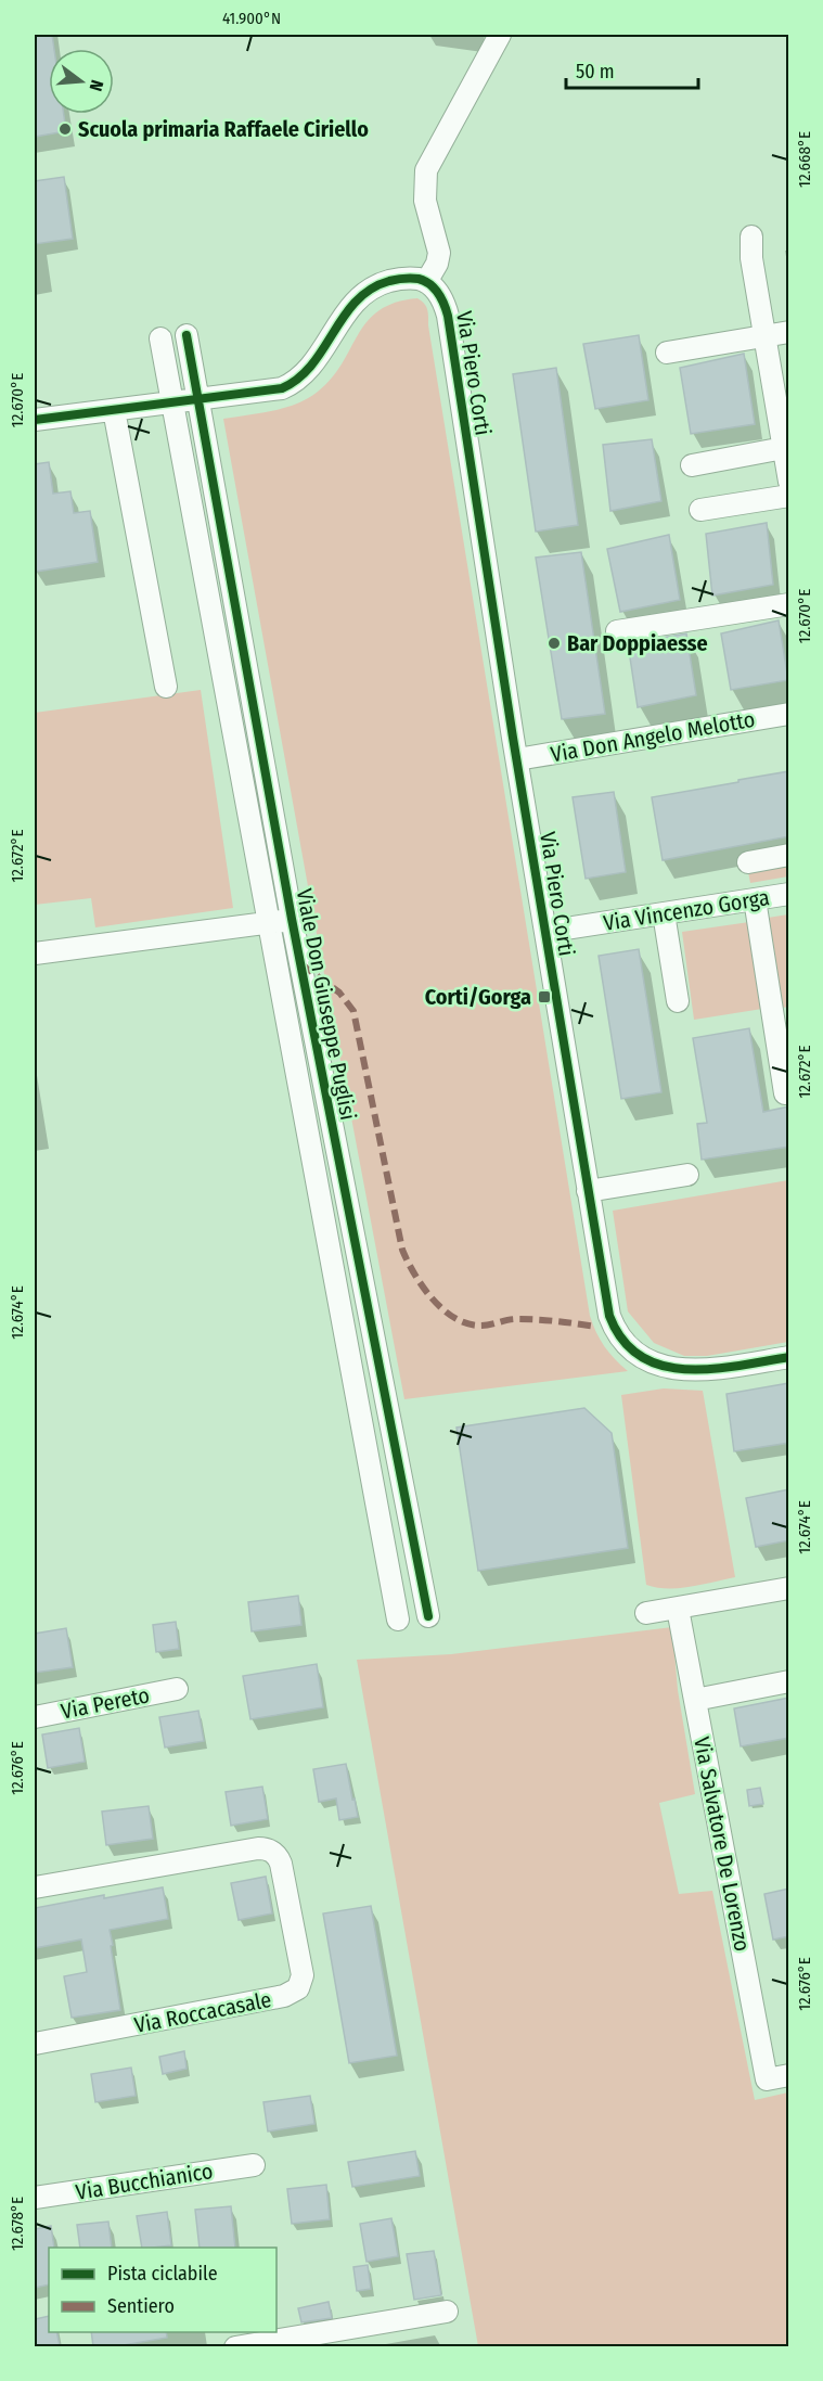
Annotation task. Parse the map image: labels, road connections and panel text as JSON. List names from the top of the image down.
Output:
{
  "streets": {
    "street": [
      "Via Piero Corti",
      "Via Don Angelo Melotto",
      "Via Vincenzo Gorga",
      "Viale Don Giuseppe Puglisi",
      "Via Pereto",
      "Via Salvatore De Lorenzo",
      "Via Roccacasale",
      "Via Bucchianico"
    ]
  },
  "crossings": [
    ["Via Piero Corti", "Via Don Angelo Melotto"],
    ["Via Piero Corti", "Via Vincenzo Gorga"]
  ],
  "places": {
    "other": ["Scuola primaria Raffaele Ciriello", "Bar Doppiaesse"],
    "transit": ["Corti/Gorga"]
  },
  "legend": ["Pista ciclabile", "Sentiero"],
  "scale_bar": "50 m",
  "north": "right",
  "coordinates": [
    "41.900°N",
    "12.668°E",
    "12.670°E",
    "12.672°E",
    "12.674°E",
    "12.676°E",
    "12.678°E"
  ]
}
